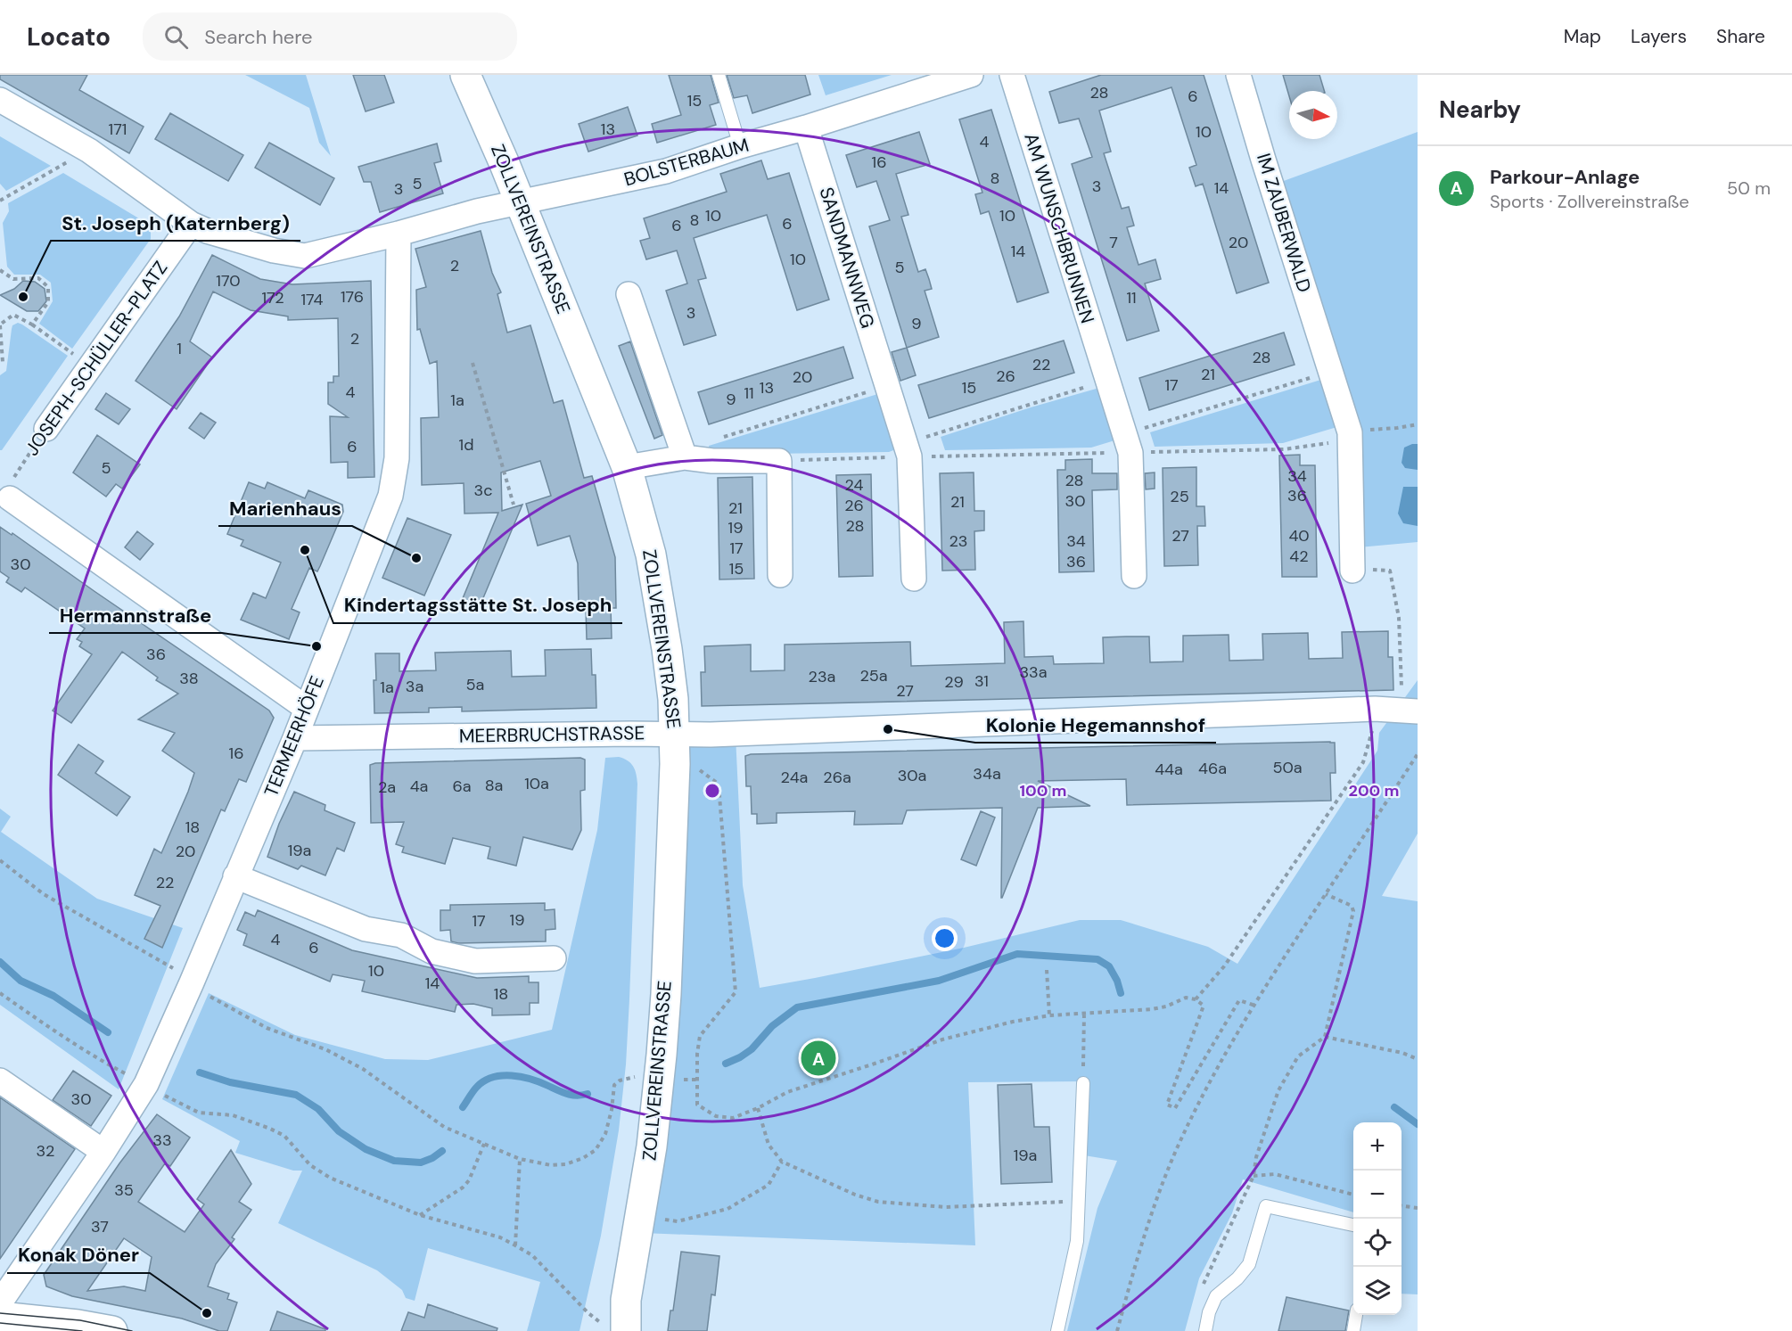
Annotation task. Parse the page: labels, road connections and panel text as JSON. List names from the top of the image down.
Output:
{
  "streets": {
    "main road": ["ZOLLVEREINSTRASSE"],
    "street": [
      "BOLSTERBAUM",
      "IM ZAUBERWALD",
      "AM WUNSCHBRUNNEN",
      "SANDMANNWEG",
      "JOSEPH-SCHÜLLER-PLATZ",
      "MEERBRUCHSTRASSE",
      "TERMEERHÖFE"
    ]
  },
  "crossings": [
    ["BOLSTERBAUM", "ZOLLVEREINSTRASSE"],
    ["BOLSTERBAUM", "SANDMANNWEG"],
    ["BOLSTERBAUM", "JOSEPH-SCHÜLLER-PLATZ"],
    ["BOLSTERBAUM", "TERMEERHÖFE"],
    ["ZOLLVEREINSTRASSE", "MEERBRUCHSTRASSE"],
    ["MEERBRUCHSTRASSE", "TERMEERHÖFE"]
  ],
  "places": [
    "St. Joseph (Katernberg)",
    "Kindertagsstätte St. Joseph",
    "Marienhaus",
    "Hermannstraße",
    "Kolonie Hegemannshof",
    "Konak Döner"
  ],
  "house_numbers": [
    "28",
    "6",
    "15",
    "171",
    "13",
    "10",
    "4",
    "16",
    "8",
    "5",
    "3",
    "14",
    "3",
    "10",
    "10",
    "8",
    "6",
    "6",
    "7",
    "20",
    "14",
    "10",
    "2",
    "5",
    "170",
    "176",
    "172",
    "11",
    "174",
    "3",
    "9",
    "2",
    "1",
    "28",
    "22",
    "21",
    "26",
    "20",
    "17",
    "13",
    "15",
    "4",
    "11",
    "9",
    "1a",
    "1d",
    "6",
    "5",
    "34",
    "28",
    "24",
    "3c",
    "36",
    "25",
    "30",
    "21",
    "26",
    "21",
    "28",
    "19",
    "27",
    "40",
    "23",
    "34",
    "17",
    "42",
    "36",
    "30",
    "15",
    "36",
    "33a",
    "25a",
    "23a",
    "38",
    "31",
    "29",
    "5a",
    "3a",
    "1a",
    "27",
    "16",
    "50a",
    "46a",
    "44a",
    "34a",
    "30a",
    "24a",
    "26a",
    "10a",
    "8a",
    "4a",
    "6a",
    "2a",
    "18",
    "19a",
    "20",
    "22",
    "19",
    "17",
    "4",
    "6",
    "10",
    "14",
    "18",
    "30",
    "33",
    "32",
    "19a",
    "35",
    "37"
  ],
  "north": "right",
  "page": {
    "header": "Locato",
    "search": "Search here",
    "nav": ["Map", "Layers", "Share"],
    "heading": "Nearby",
    "list": [
      {
        "mark": "A",
        "name": "Parkour-Anlage",
        "note": "Sports · Zollvereinstraße",
        "value": "50 m"
      }
    ],
    "pins": "A",
    "map_buttons": ["+", "−"]
  },
  "rings": ["100 m", "200 m"]
}
